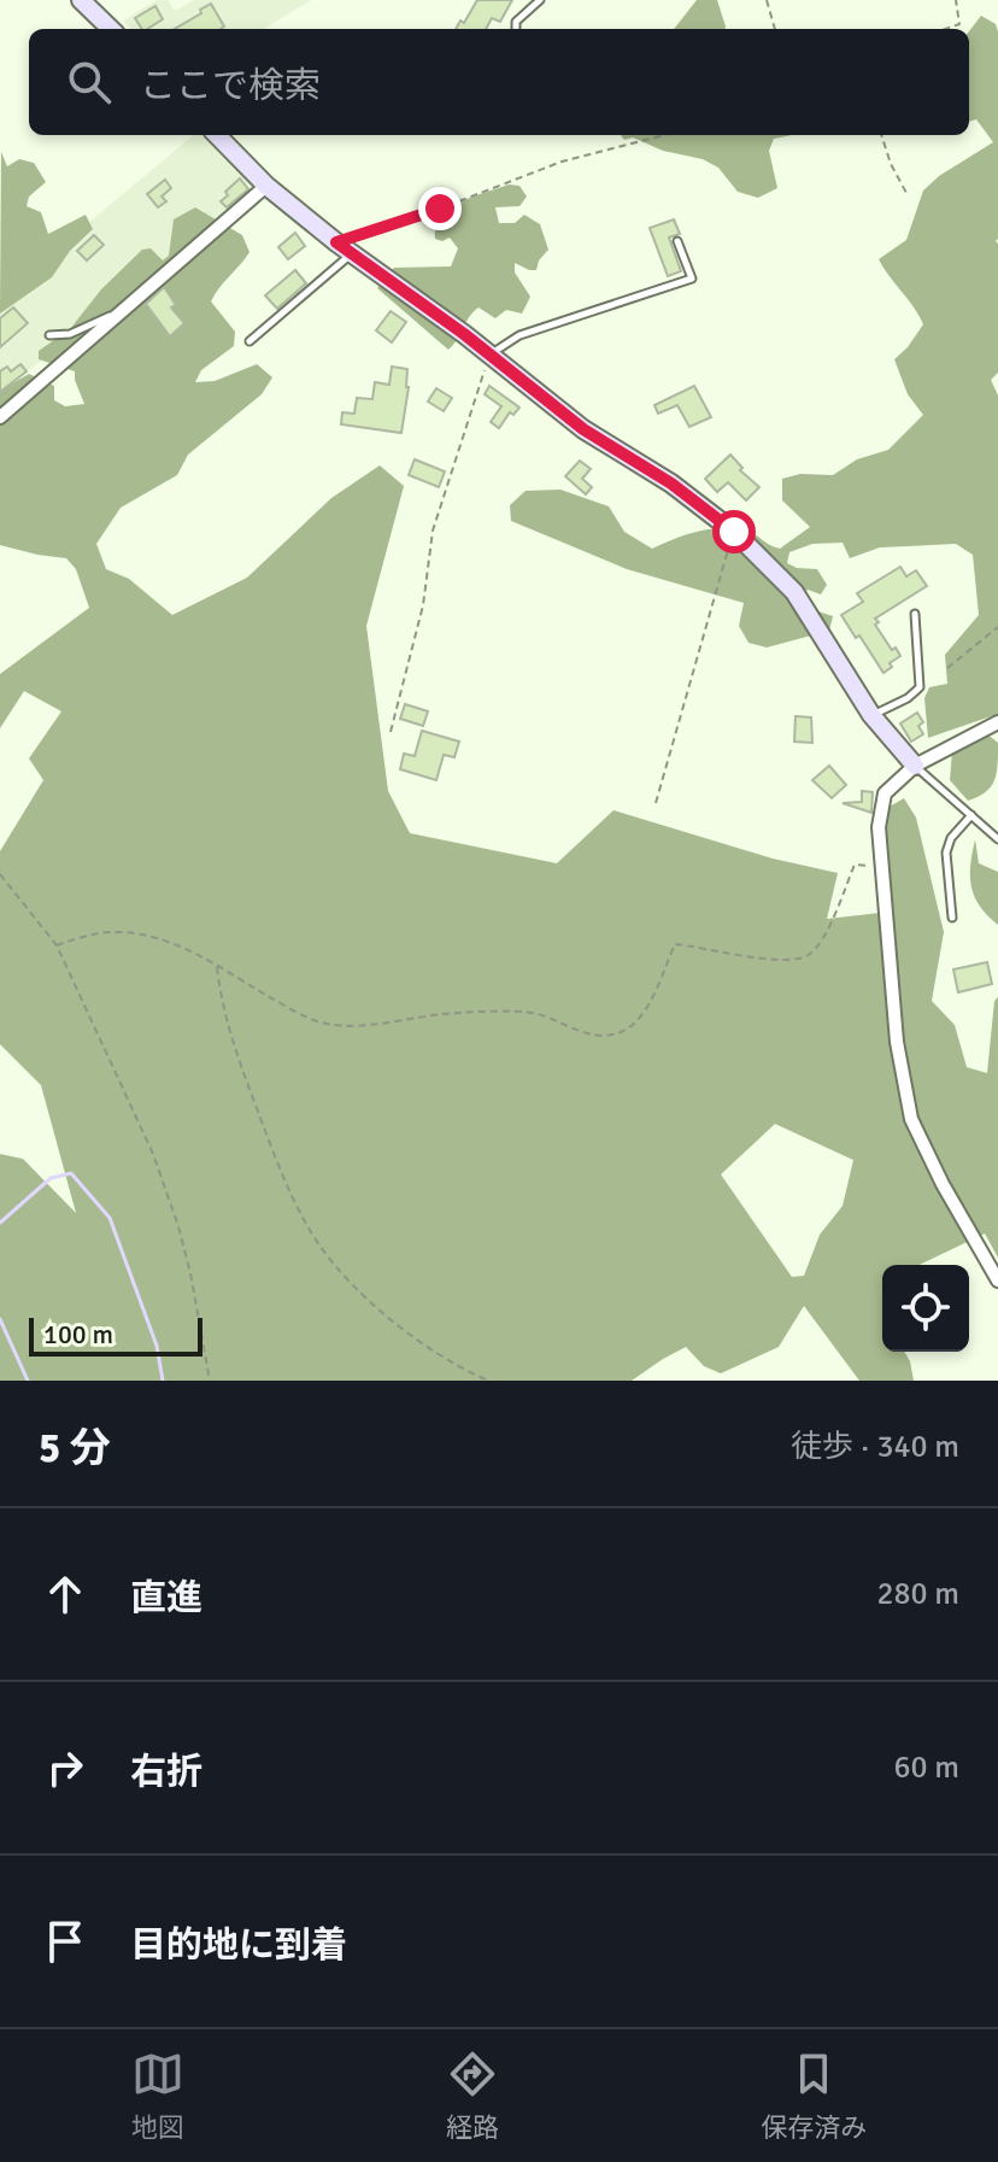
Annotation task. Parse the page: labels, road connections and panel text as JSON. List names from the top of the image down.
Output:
{
  "scale_bar": "100 m",
  "page": {
    "search": "ここで検索",
    "scale": "100 m",
    "heading": ["5 分", "徒歩 · 340 m"],
    "list": [
      ["直進", "280 m"],
      ["右折", "60 m"],
      "目的地に到着"
    ],
    "nav": ["地図", "経路", "保存済み"]
  }
}
